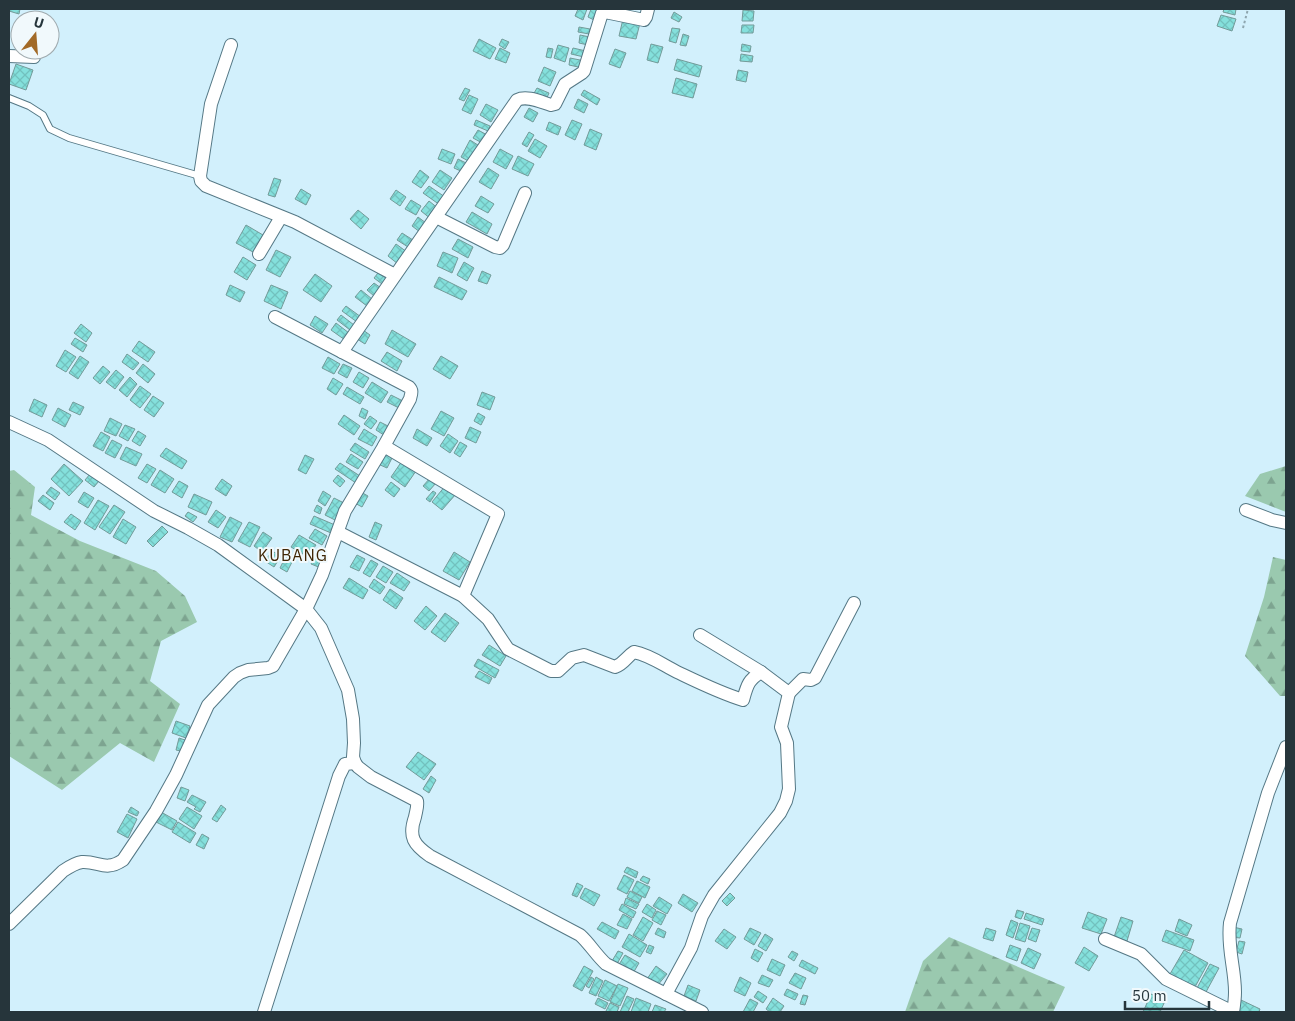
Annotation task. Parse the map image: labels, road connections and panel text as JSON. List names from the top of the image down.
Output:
{
  "districts": ["KUBANG"],
  "scale_bar": "50 m",
  "north": "top"
}
